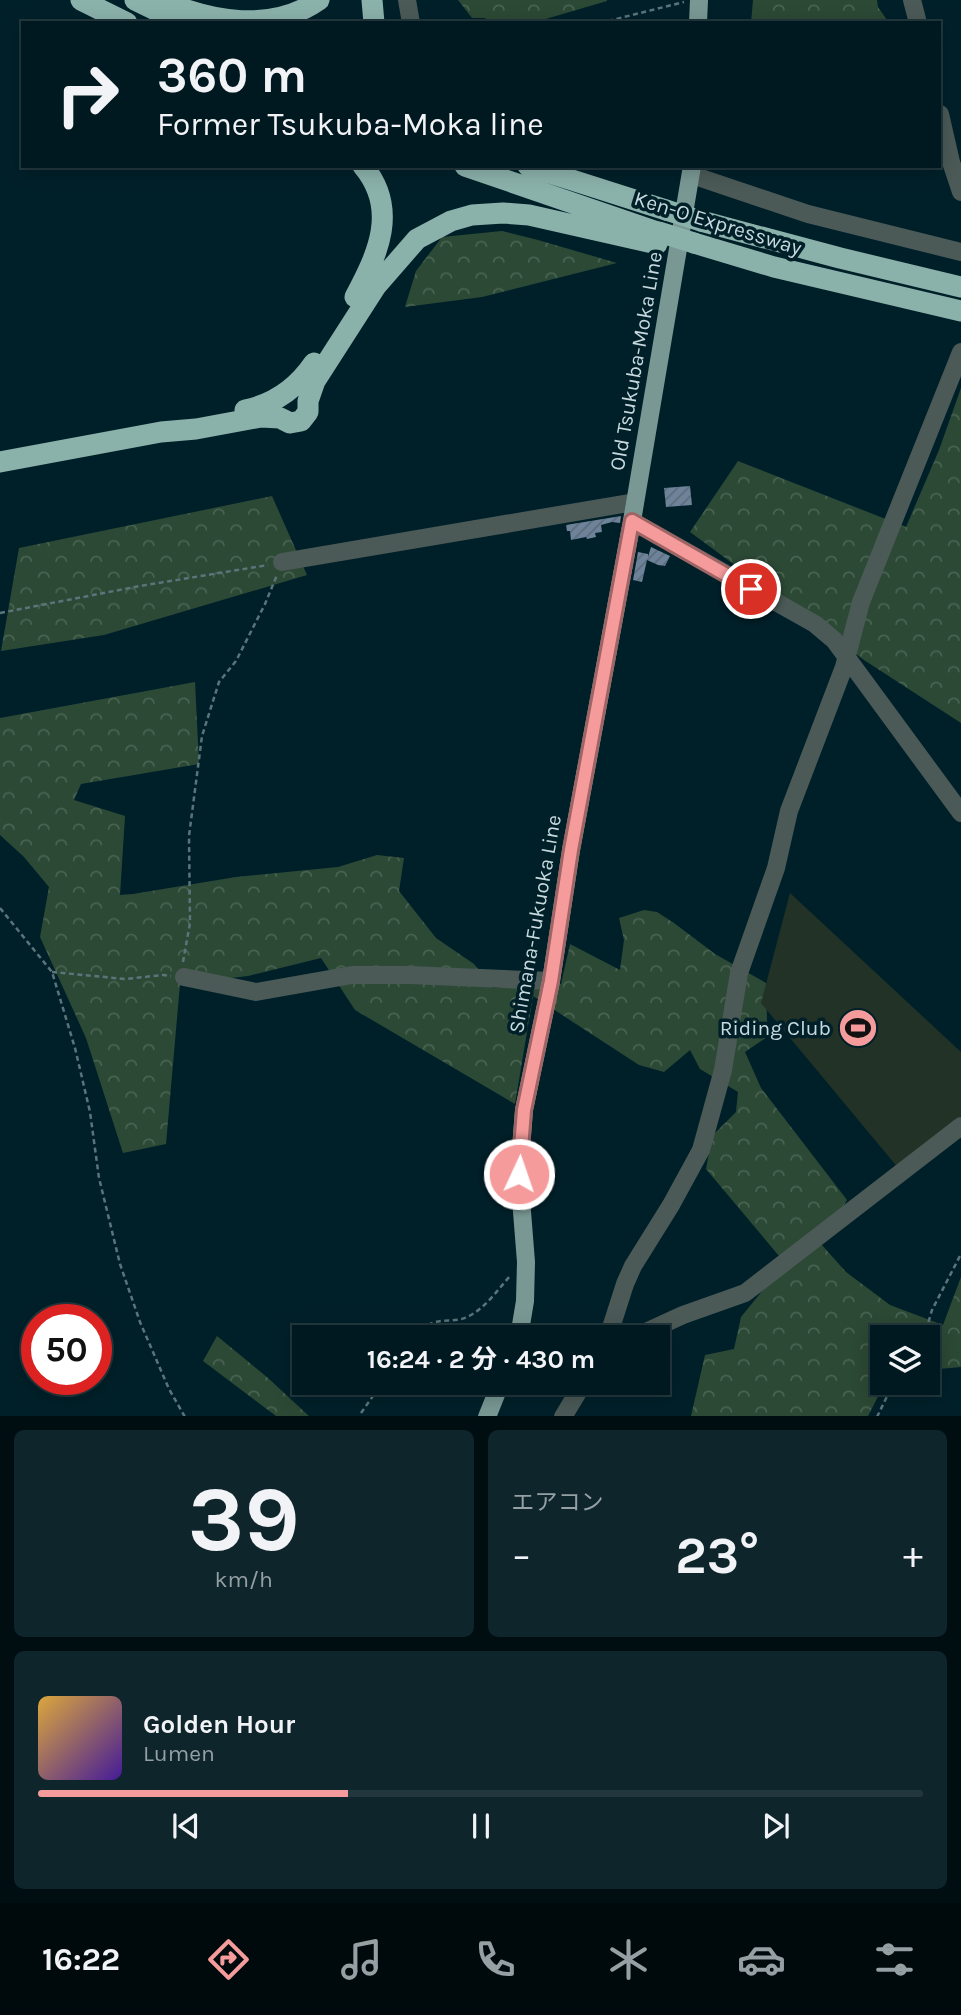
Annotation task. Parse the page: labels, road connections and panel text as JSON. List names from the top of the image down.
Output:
{
  "streets": {
    "highway": ["Ken-O Expressway"],
    "main road": ["Old Tsukuba-Moka Line", "Shimana-Fukuoka Line"]
  },
  "crossings": [
    ["Old Tsukuba-Moka Line", "Shimana-Fukuoka Line"]
  ],
  "places": {
    "sports": ["Riding Club"]
  },
  "page": {
    "turn": ["360 m", "Former Tsukuba-Moka line"],
    "limit": "50",
    "trip": "16:24 · 2 分 · 430 m",
    "tile": [
      ["39", "km/h"],
      "エアコン"
    ],
    "heat": ["−", "23°", "+"],
    "song": ["Golden Hour", "Lumen"],
    "tabs": "16:22"
  }
}
